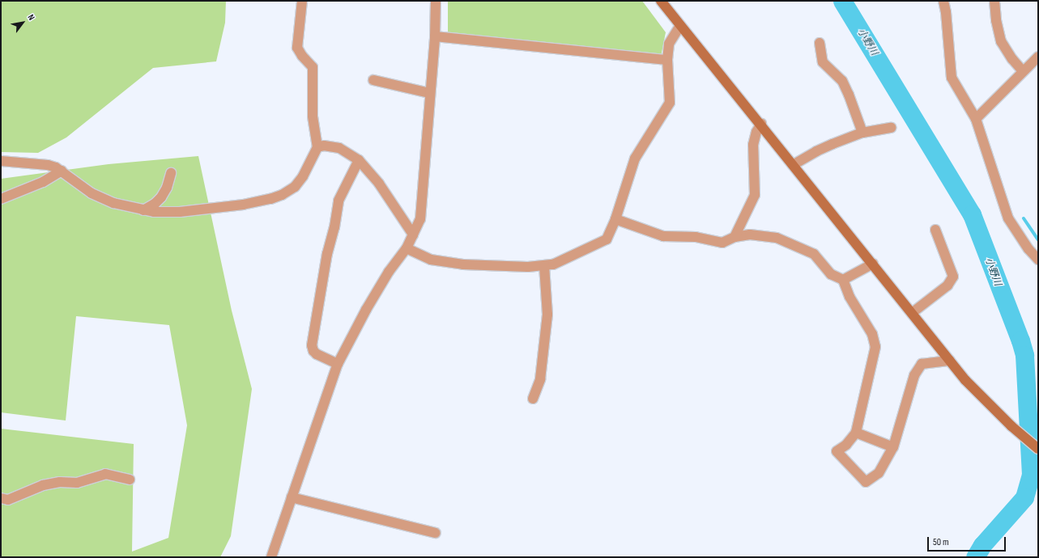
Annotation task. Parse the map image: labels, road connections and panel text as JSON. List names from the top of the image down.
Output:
{
  "water": ["小野川"],
  "scale_bar": "50 m",
  "north": "top right"
}
